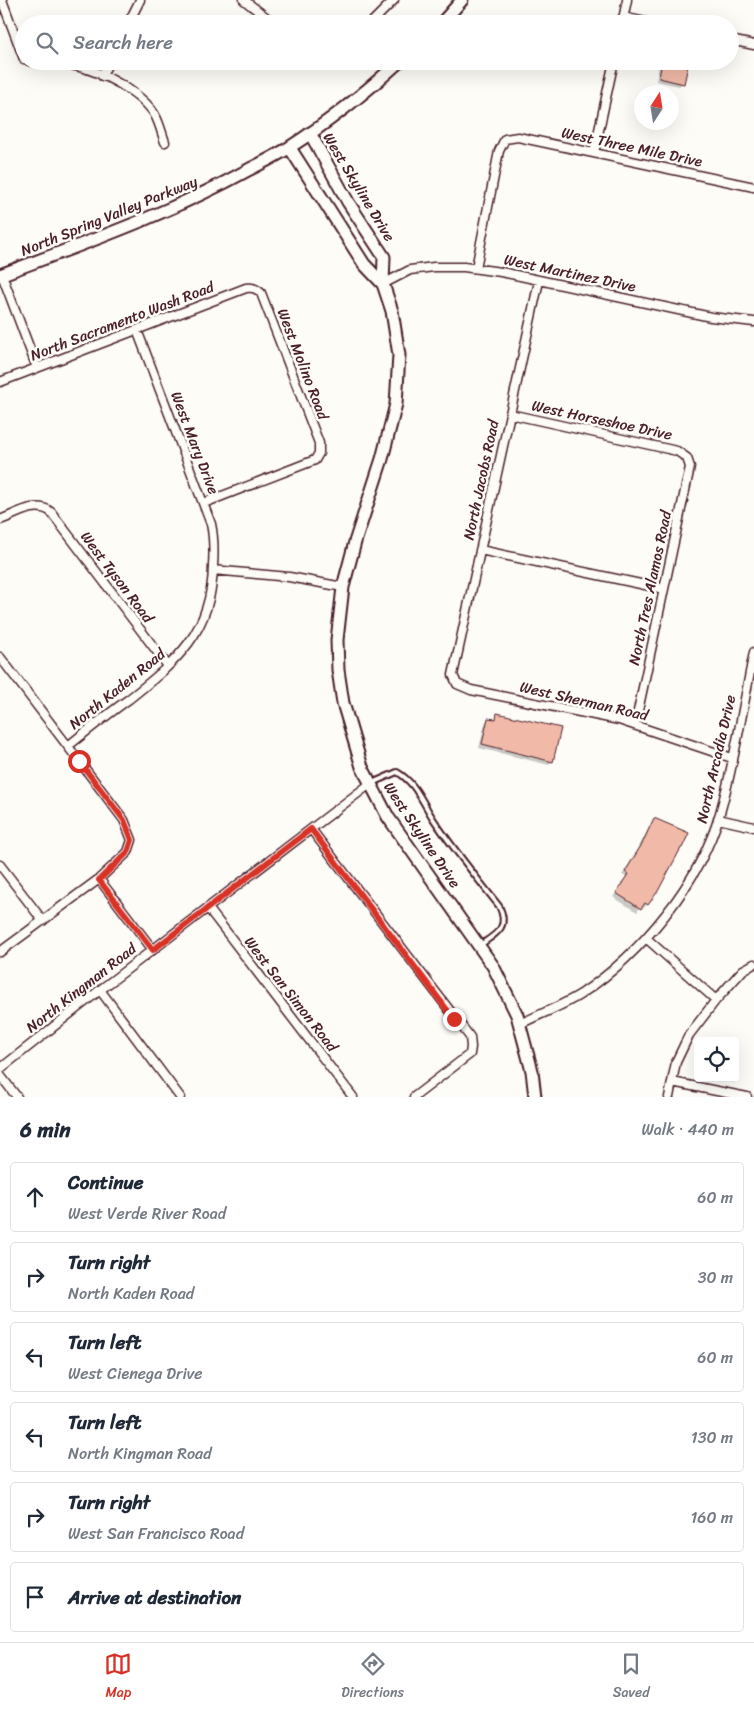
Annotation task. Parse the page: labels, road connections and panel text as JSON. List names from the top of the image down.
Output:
{
  "streets": {
    "street": [
      "West Three Mile Drive",
      "West Skyline Drive",
      "North Spring Valley Parkway",
      "West Martinez Drive",
      "North Sacramento Wash Road",
      "West Molino Road",
      "West Horseshoe Drive",
      "West Mary Drive",
      "North Jacobs Road",
      "West Tyson Road",
      "North Tres Alamos Road",
      "North Kaden Road",
      "West Sherman Road",
      "North Arcadia Drive",
      "North Kingman Road",
      "West San Simon Road"
    ]
  },
  "crossings": [
    ["West Three Mile Drive", "West Martinez Drive"],
    ["West Skyline Drive", "North Spring Valley Parkway"],
    ["West Skyline Drive", "West Martinez Drive"],
    ["West Skyline Drive", "North Arcadia Drive"],
    ["West Skyline Drive", "North Kingman Road"],
    ["West Martinez Drive", "North Jacobs Road"],
    ["North Sacramento Wash Road", "West Molino Road"],
    ["North Sacramento Wash Road", "West Mary Drive"],
    ["West Molino Road", "West Mary Drive"],
    ["West Horseshoe Drive", "North Jacobs Road"],
    ["West Horseshoe Drive", "North Tres Alamos Road"],
    ["West Mary Drive", "North Kaden Road"],
    ["North Jacobs Road", "West Sherman Road"],
    ["West Tyson Road", "North Kaden Road"],
    ["North Tres Alamos Road", "West Sherman Road"],
    ["West Sherman Road", "North Arcadia Drive"],
    ["North Kingman Road", "West San Simon Road"]
  ],
  "north": "top",
  "page": {
    "search": "Search here",
    "heading": ["6 min", "Walk · 440 m"],
    "list": [
      ["Continue", "West Verde River Road", "60 m"],
      ["Turn right", "North Kaden Road", "30 m"],
      ["Turn left", "West Cienega Drive", "60 m"],
      ["Turn left", "North Kingman Road", "130 m"],
      ["Turn right", "West San Francisco Road", "160 m"],
      "Arrive at destination"
    ],
    "nav": ["Map", "Directions", "Saved"]
  }
}
